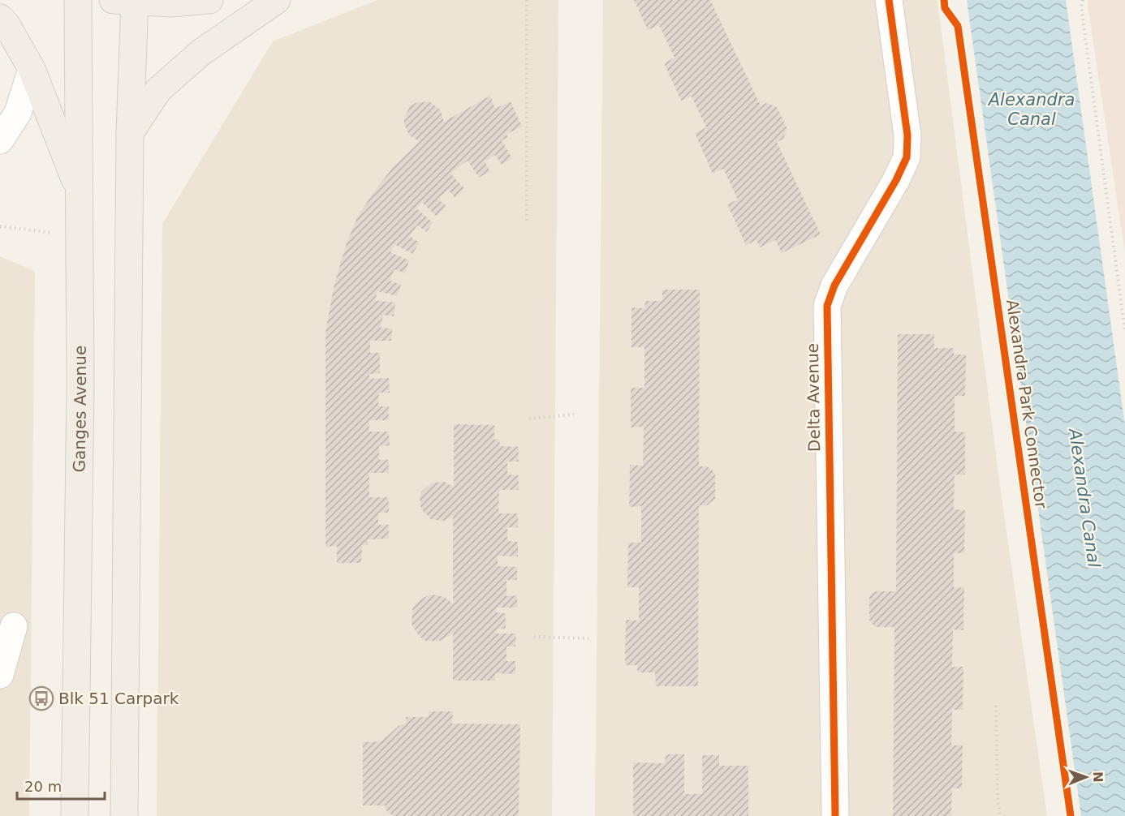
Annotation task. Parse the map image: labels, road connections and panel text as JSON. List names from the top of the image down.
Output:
{
  "streets": {
    "main road": ["Ganges Avenue"],
    "street": ["Delta Avenue"],
    "cycle path": ["Alexandra Park Connector"]
  },
  "water": ["Alexandra Canal"],
  "places": {
    "bus stop": ["Blk 51 Carpark"]
  },
  "scale_bar": "20 m",
  "north": "right"
}
